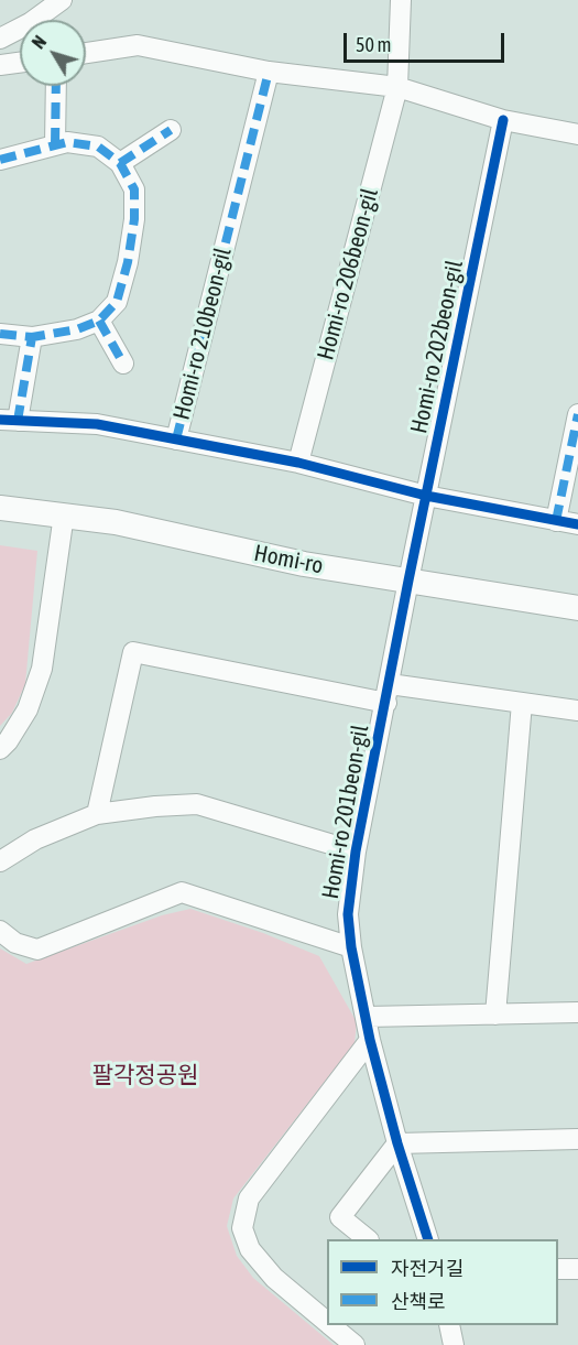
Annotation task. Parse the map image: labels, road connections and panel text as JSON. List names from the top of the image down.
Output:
{
  "streets": {
    "street": [
      "Homi-ro 206beon-gil",
      "Homi-ro 210beon-gil",
      "Homi-ro 202beon-gil",
      "Homi-ro",
      "Homi-ro 201beon-gil"
    ]
  },
  "crossings": [
    ["Homi-ro 202beon-gil", "Homi-ro"],
    ["Homi-ro 202beon-gil", "Homi-ro 201beon-gil"],
    ["Homi-ro", "Homi-ro 201beon-gil"]
  ],
  "parks": ["팔각정공원"],
  "legend": ["자전거길", "산책로"],
  "scale_bar": "50 m",
  "north": "top left"
}
